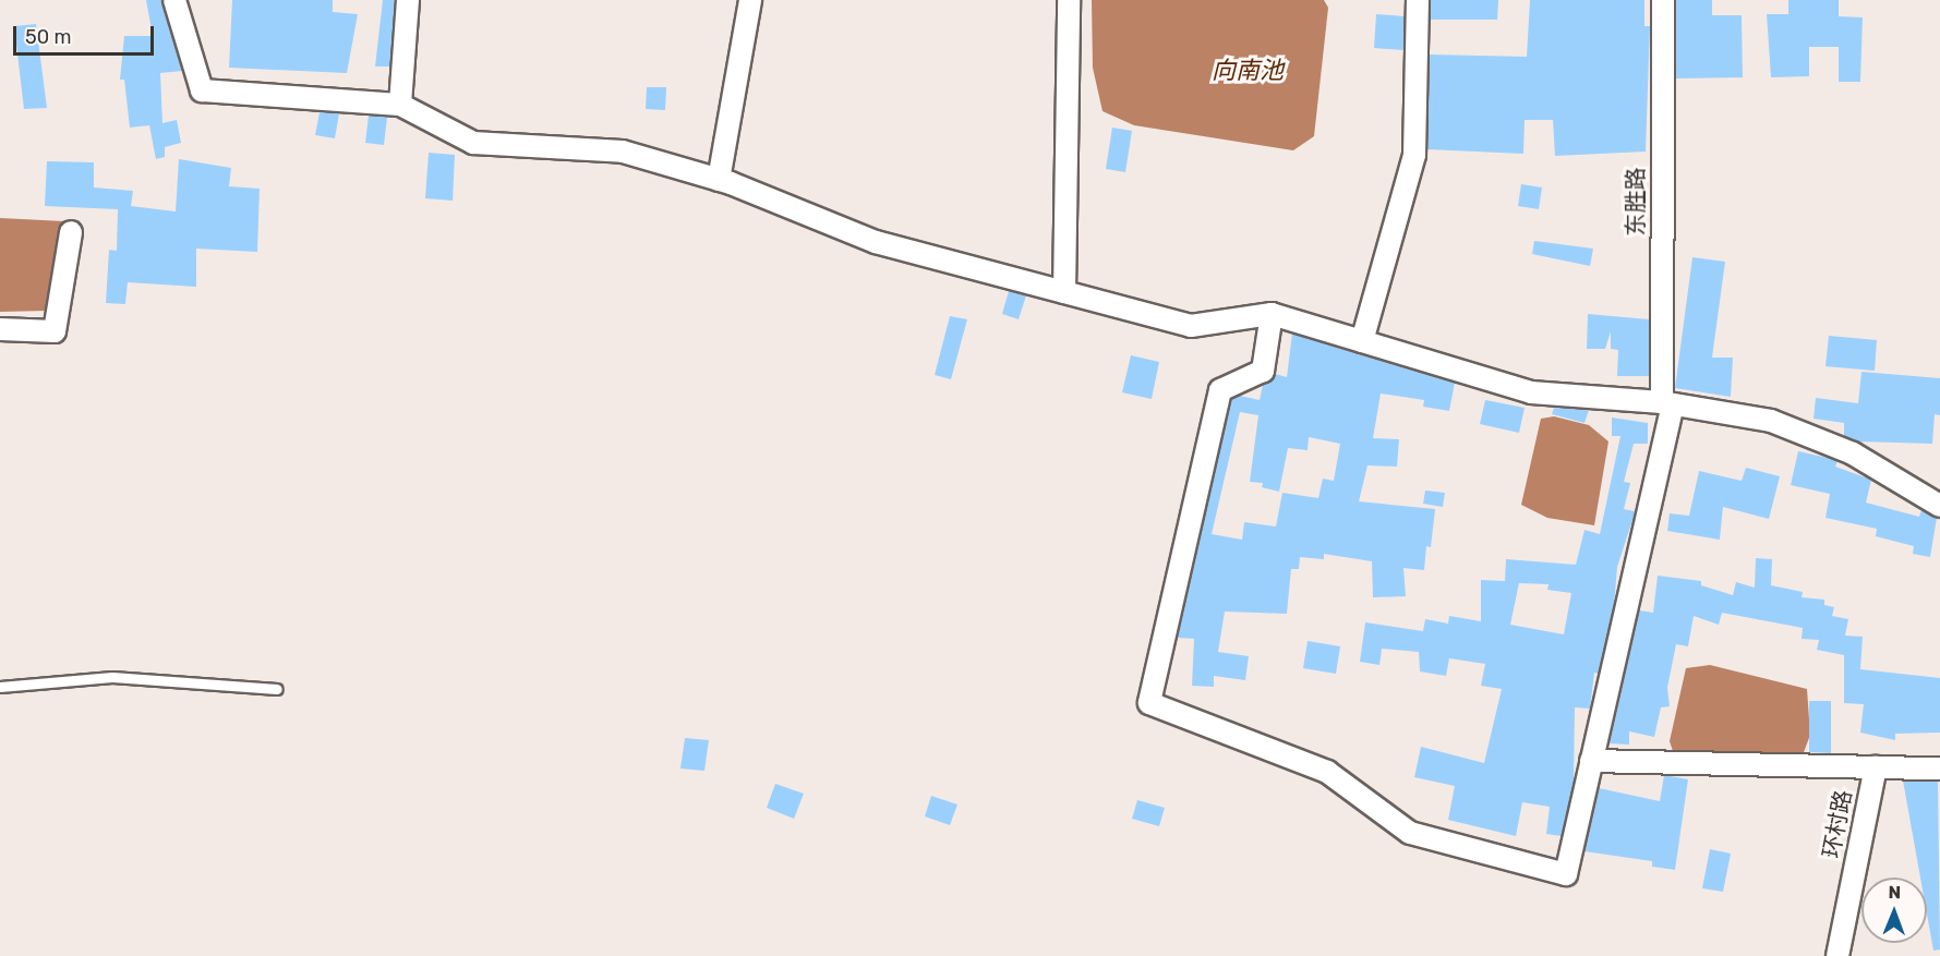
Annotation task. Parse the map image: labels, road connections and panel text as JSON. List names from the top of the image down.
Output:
{
  "streets": {
    "street": ["东胜路", "环村路"]
  },
  "water": ["向南池"],
  "scale_bar": "50 m",
  "north": "top"
}
